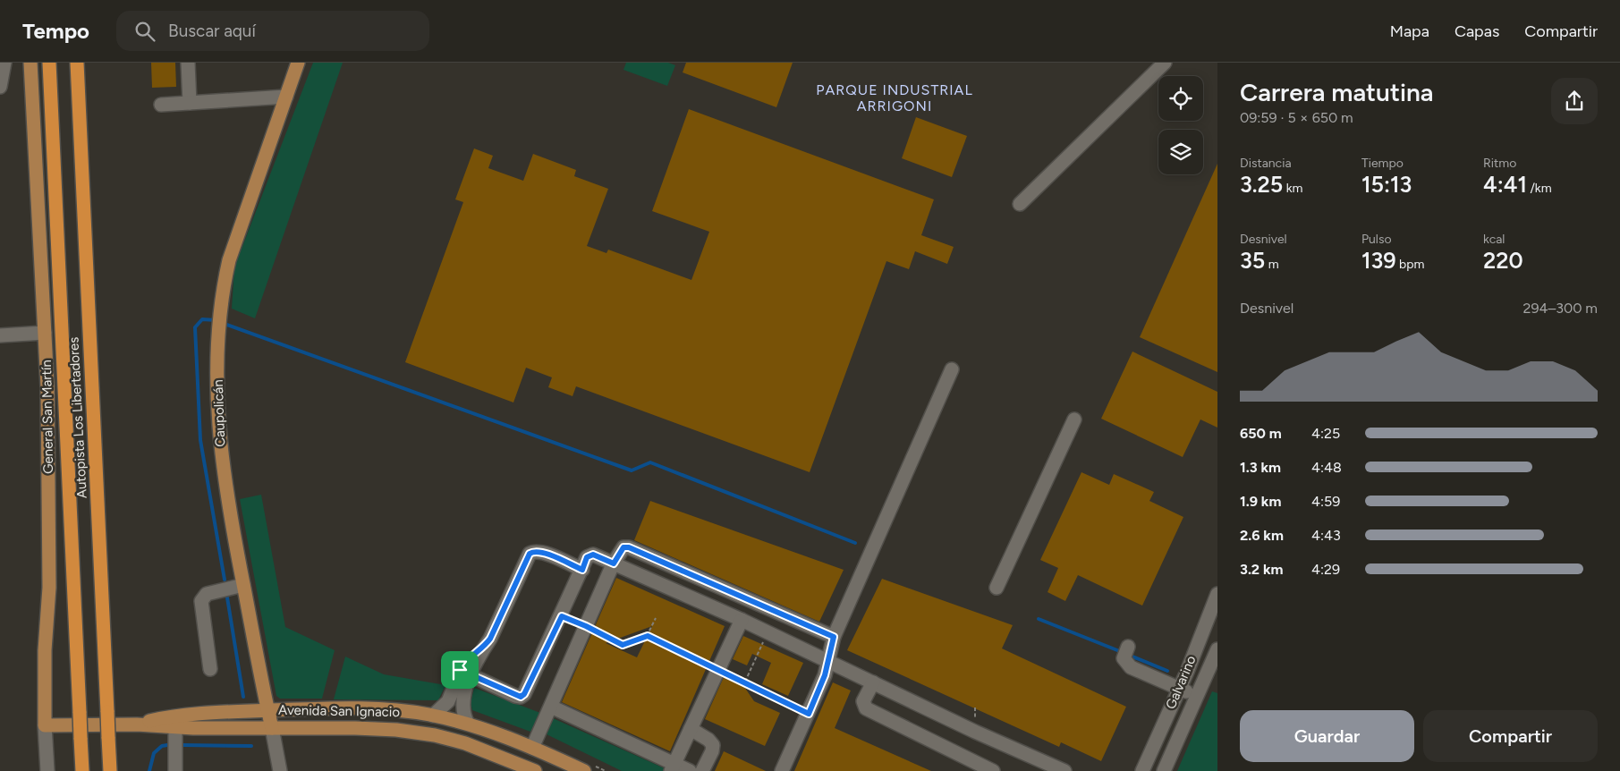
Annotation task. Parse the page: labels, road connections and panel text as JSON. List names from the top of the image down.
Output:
{
  "streets": {
    "highway": ["Autopista Los Libertadores"],
    "main road": ["Caupolicán", "General San Martín", "Avenida San Ignacio"],
    "street": ["Galvarino"]
  },
  "crossings": [
    ["Caupolicán", "Avenida San Ignacio"],
    ["General San Martín", "Avenida San Ignacio"]
  ],
  "districts": ["PARQUE INDUSTRIAL ARRIGONI"],
  "page": {
    "header": "Tempo",
    "search": "Buscar aquí",
    "nav": ["Mapa", "Capas", "Compartir"],
    "heading": ["Carrera matutina", "09:59 · 5 × 650 m"],
    "stats": [
      ["Distancia", "3.25 km"],
      ["Tiempo", "15:13"],
      ["Ritmo", "4:41 /km"],
      ["Desnivel", "35 m"],
      ["Pulso", "139 bpm"],
      ["kcal", "220"]
    ],
    "chart": ["Desnivel", "294–300 m"],
    "list": [
      {
        "name": "650 m",
        "note": "4:25"
      },
      {
        "name": "1.3 km",
        "note": "4:48"
      },
      {
        "name": "1.9 km",
        "note": "4:59"
      },
      {
        "name": "2.6 km",
        "note": "4:43"
      },
      {
        "name": "3.2 km",
        "note": "4:29"
      }
    ],
    "buttons": ["Guardar", "Compartir"]
  }
}
